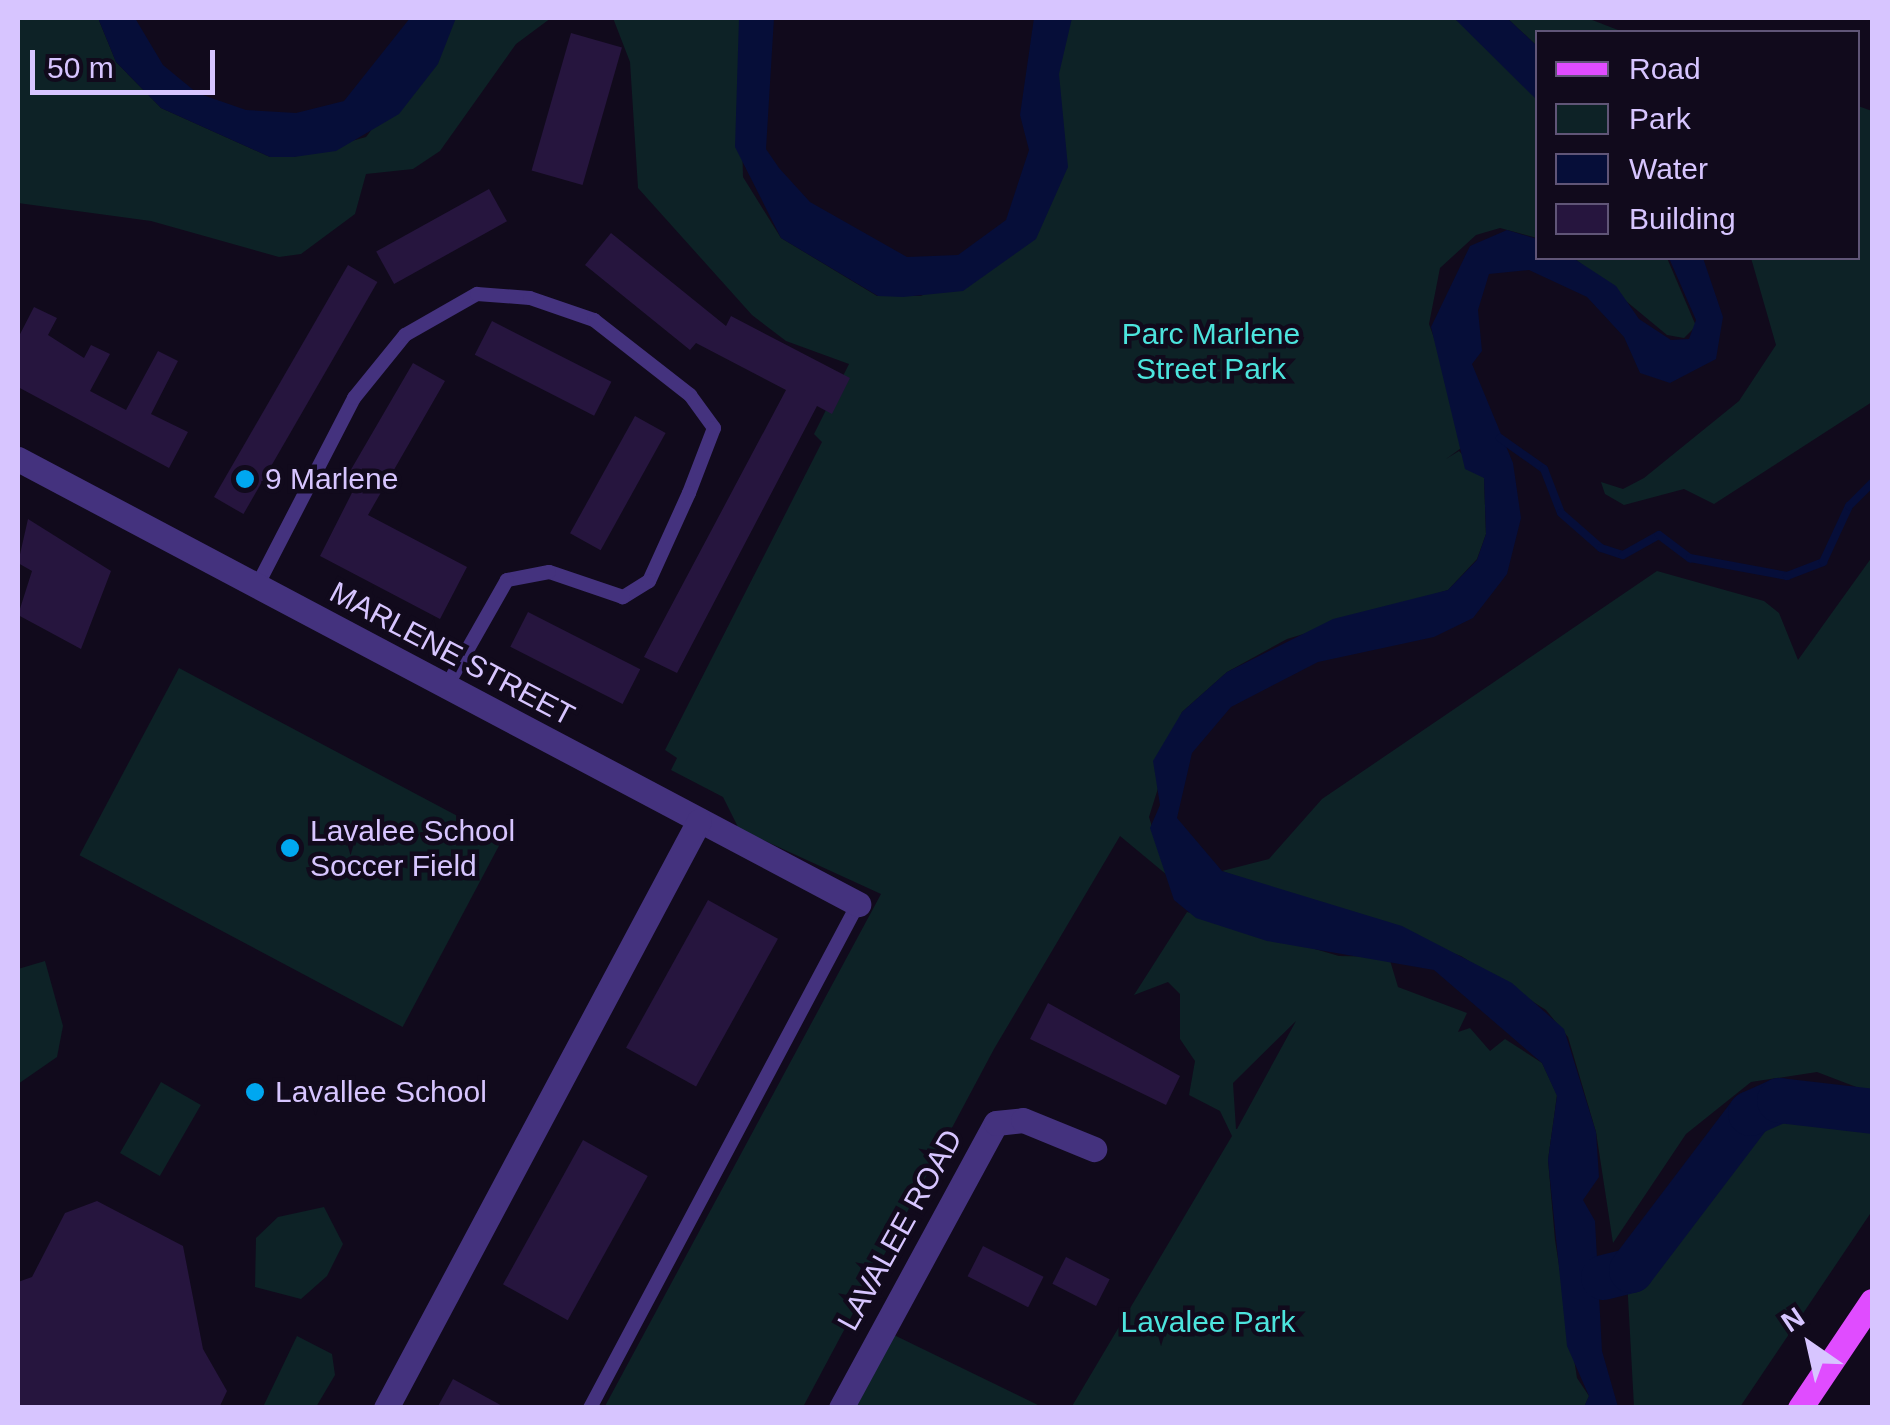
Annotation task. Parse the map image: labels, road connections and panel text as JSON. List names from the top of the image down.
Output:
{
  "streets": {
    "street": ["MARLENE STREET", "LAVALEE ROAD"]
  },
  "parks": ["Parc Marlene Street Park", "Lavalee Park"],
  "places": ["9 Marlene", "Lavalee School Soccer Field", "Lavallee School"],
  "legend": [
    "Road",
    "Park",
    "Water",
    "Building"
  ],
  "scale_bar": "50 m",
  "north": "top left"
}
